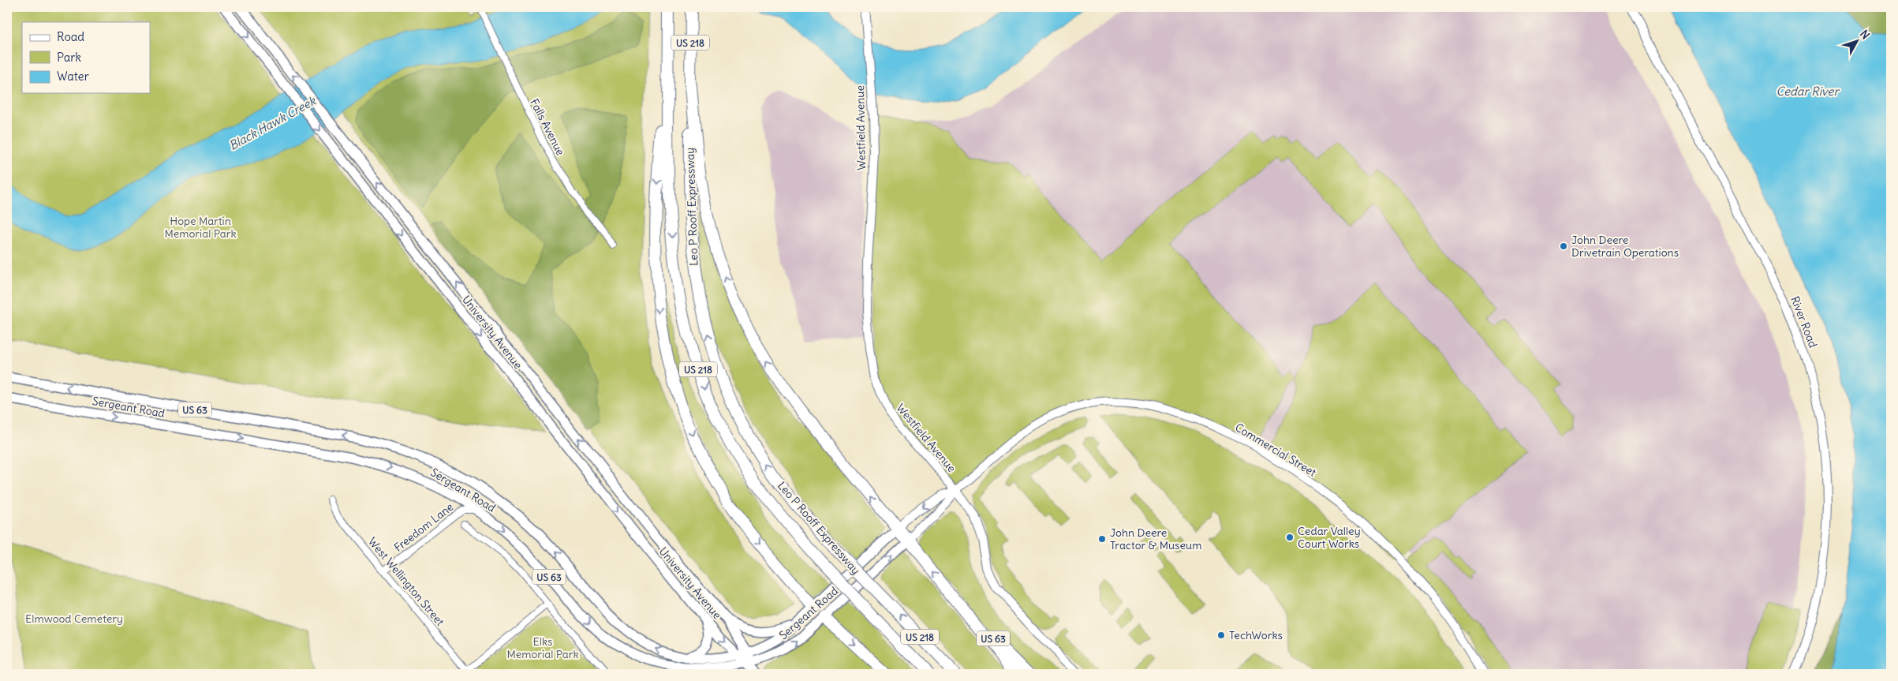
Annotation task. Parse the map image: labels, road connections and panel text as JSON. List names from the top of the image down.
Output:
{
  "streets": {
    "highway": ["US 218", "Leo P Rooff Expressway", "US 63"],
    "main road": ["University Avenue", "Sergeant Road"],
    "street": [
      "Falls Avenue",
      "Westfield Avenue",
      "River Road",
      "Commercial Street",
      "Freedom Lane",
      "West Wellington Street"
    ]
  },
  "crossings": [
    ["US 218", "Leo P Rooff Expressway"],
    ["Westfield Avenue", "Commercial Street"],
    ["University Avenue", "Sergeant Road"],
    ["Sergeant Road", "US 63"],
    ["Sergeant Road", "Freedom Lane"],
    ["Freedom Lane", "West Wellington Street"]
  ],
  "water": ["Cedar River", "Black Hawk Creek"],
  "parks": ["Hope Martin Memorial Park", "Elmwood Cemetery", "Elks Memorial Park"],
  "places": [
    "John Deere Drivetrain Operations",
    "Cedar Valley Court Works",
    "John Deere Tractor & Museum",
    "TechWorks"
  ],
  "legend": ["Road", "Park", "Water"],
  "north": "top right"
}
